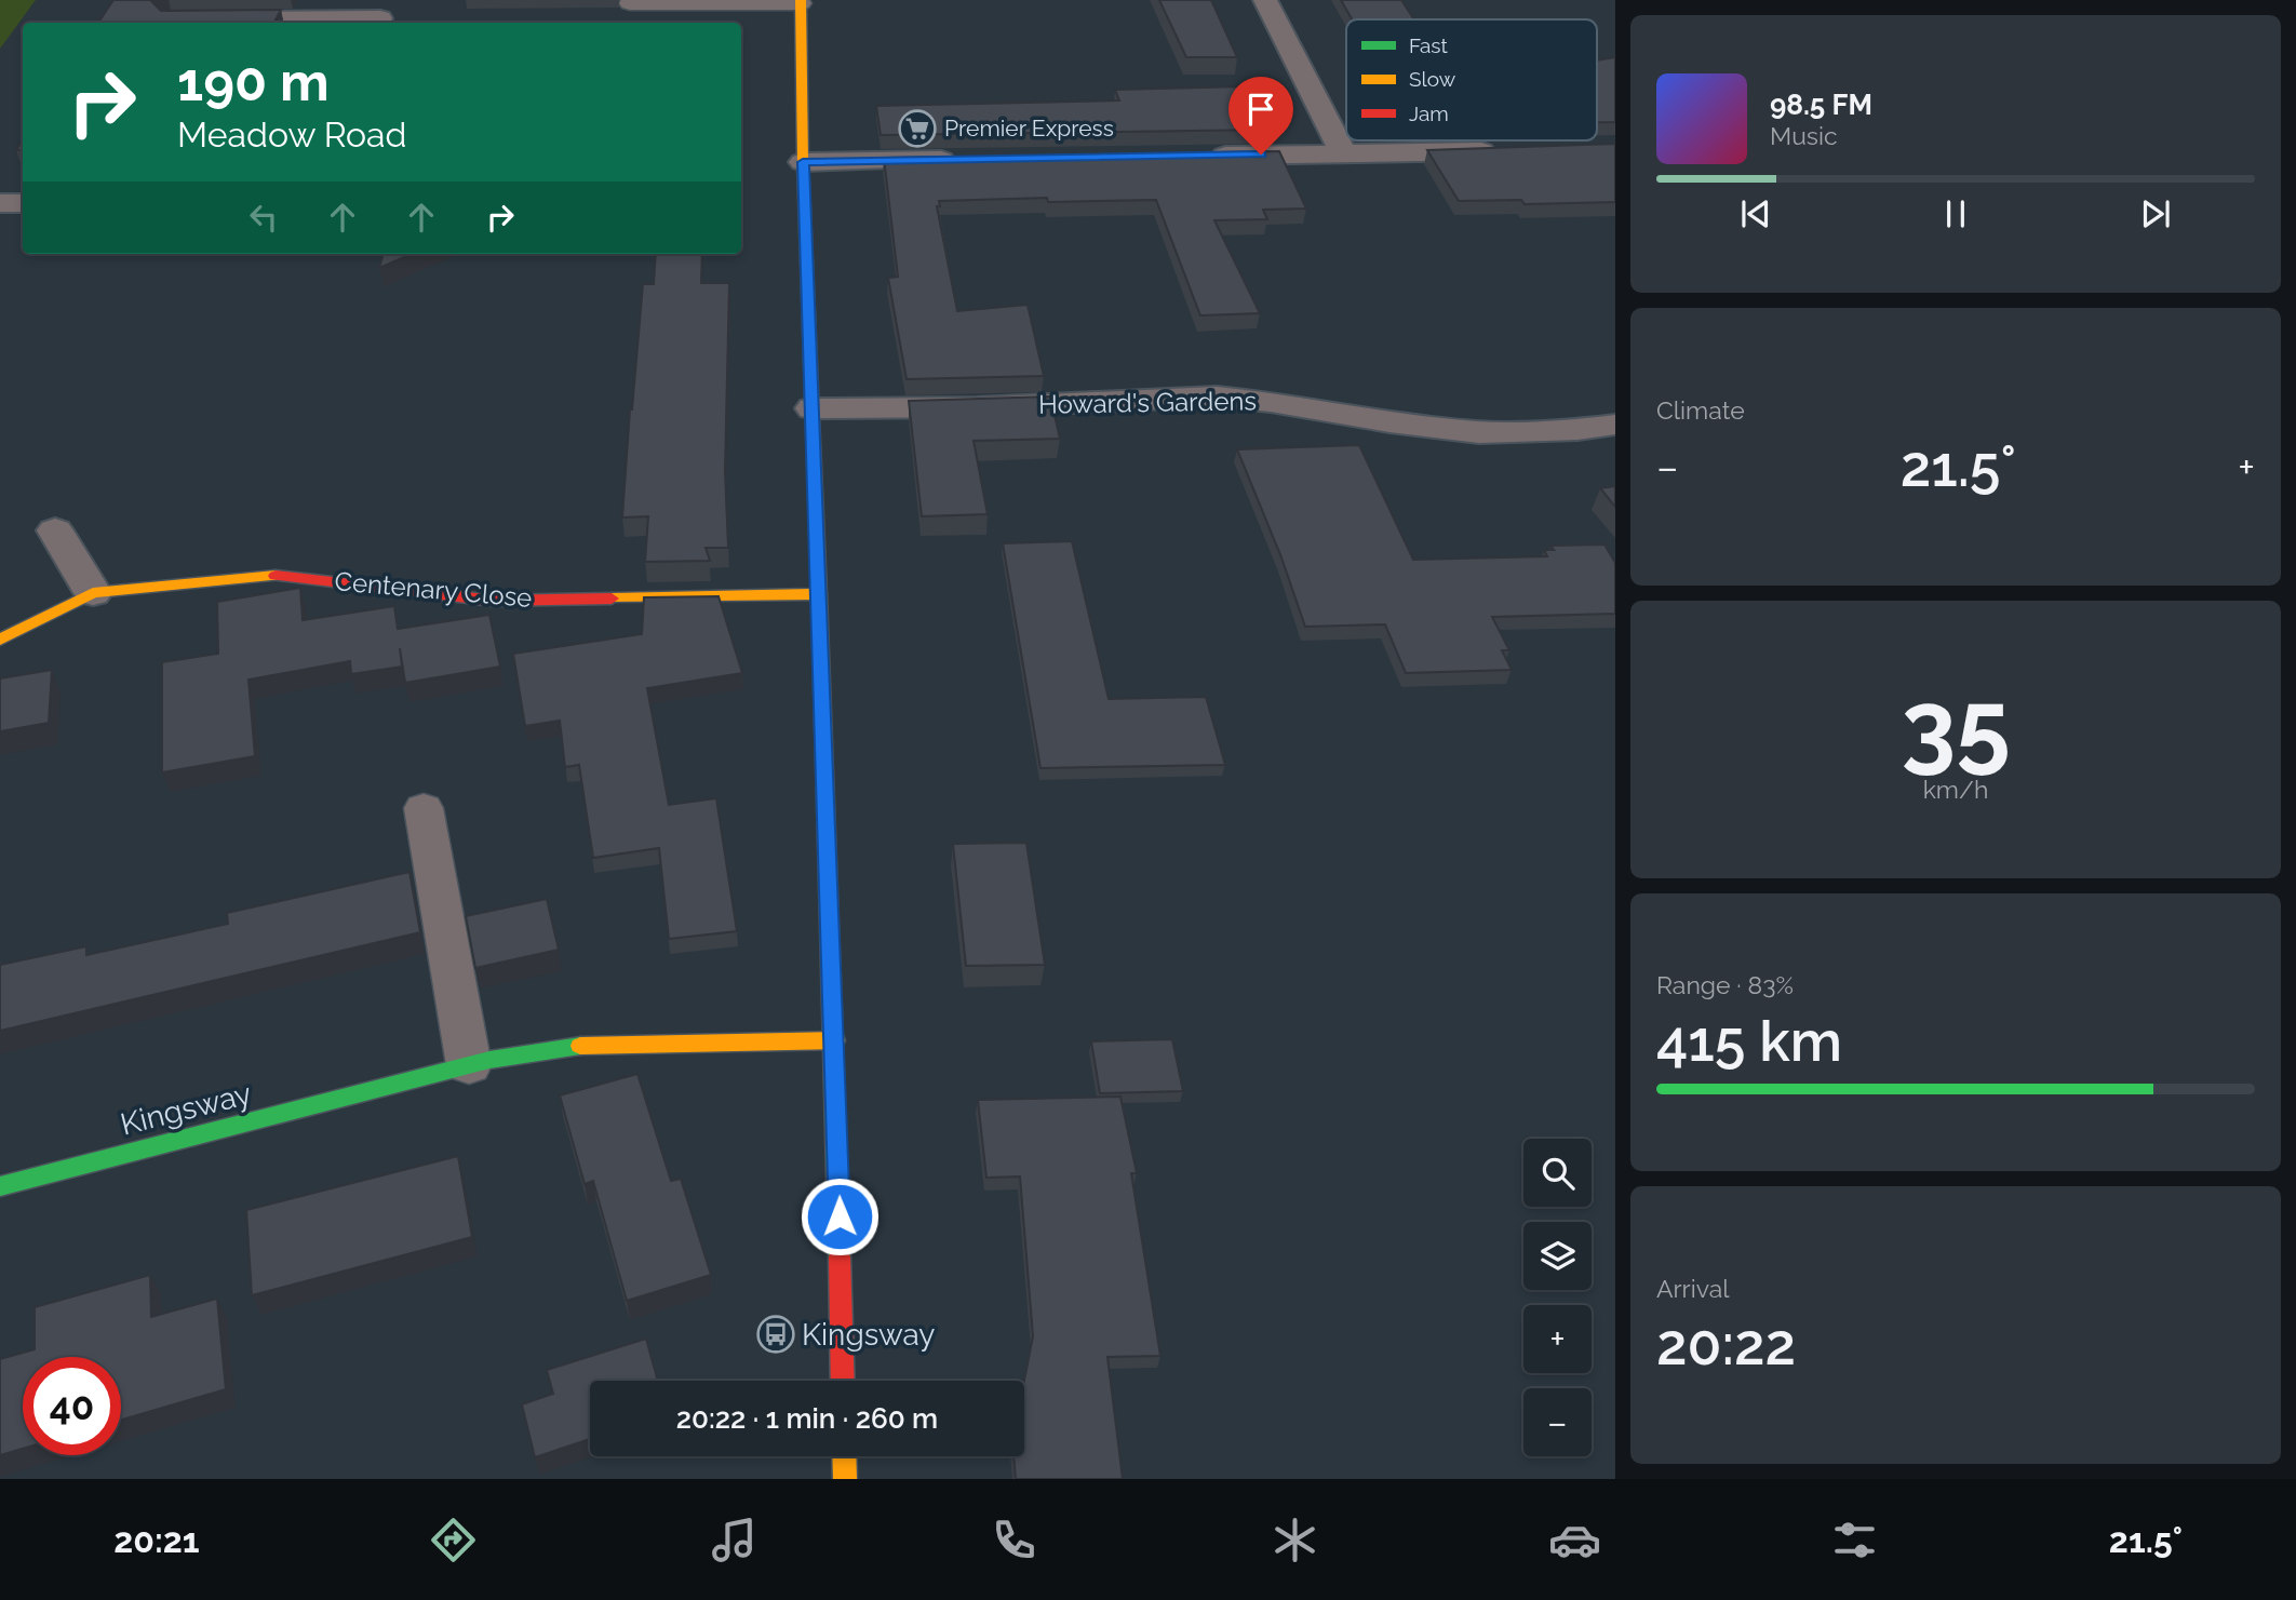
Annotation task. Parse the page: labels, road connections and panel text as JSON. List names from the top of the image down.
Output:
{
  "streets": {
    "street": ["Howard's Gardens", "Centenary Close", "Kingsway"]
  },
  "places": {
    "supermarket": ["Premier Express"],
    "bus stop": ["Kingsway"]
  },
  "legend": ["Fast", "Slow", "Jam"],
  "page": {
    "turn": ["190 m", "Meadow Road"],
    "song": ["98.5 FM", "Music"],
    "tile": [
      "Climate",
      ["35", "km/h"],
      ["Range · 83%", "415 km"],
      ["Arrival", "20:22"]
    ],
    "heat": ["−", "21.5°", "+"],
    "map_buttons": ["+", "−"],
    "limit": "40",
    "trip": "20:22 · 1 min · 260 m",
    "tabs": ["20:21", "21.5°"]
  }
}
